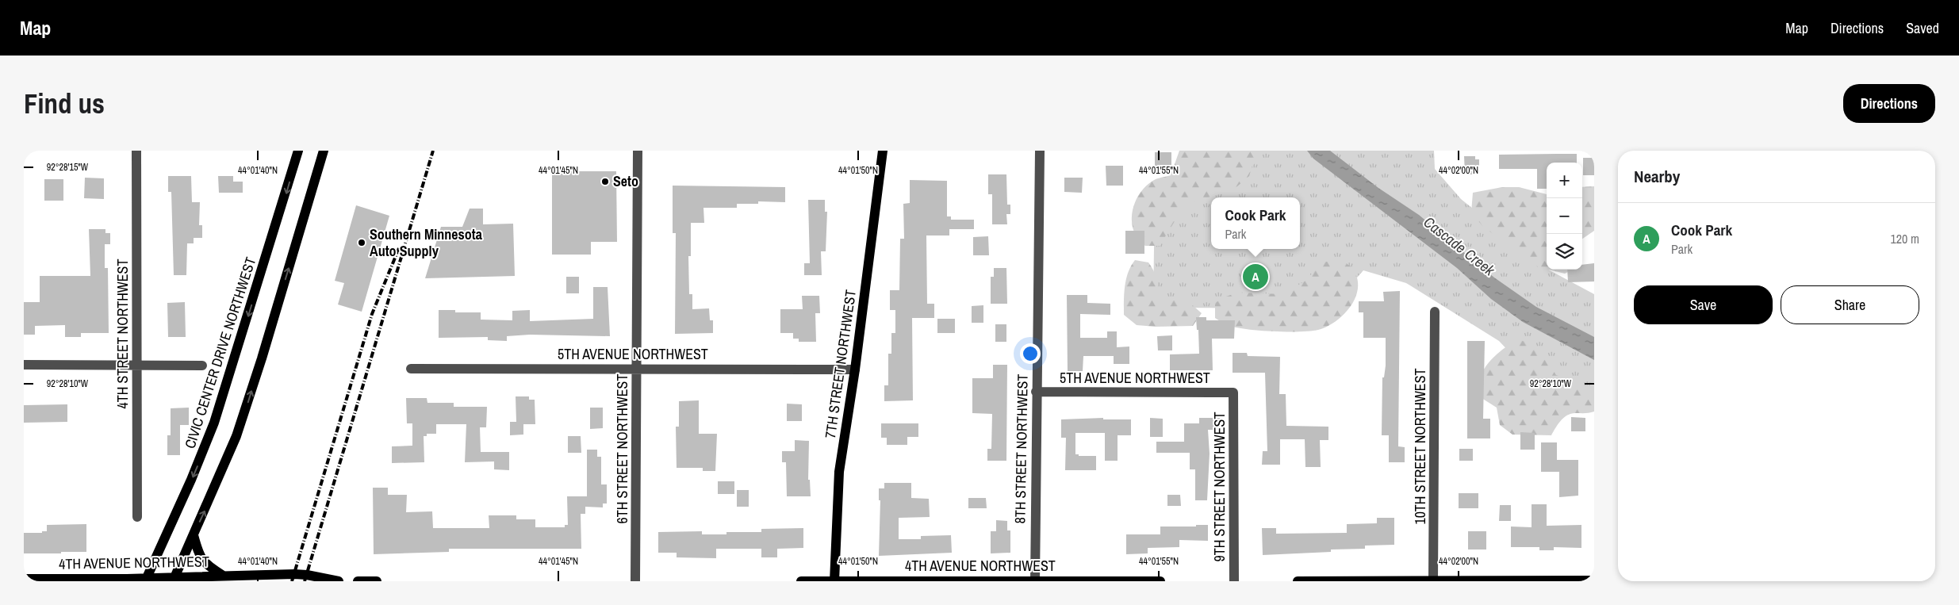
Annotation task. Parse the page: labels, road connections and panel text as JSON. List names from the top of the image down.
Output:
{
  "streets": {
    "main road": ["CIVIC CENTER DRIVE NORTHWEST", "7TH STREET NORTHWEST", "4TH AVENUE NORTHWEST"],
    "street": [
      "4TH STREET NORTHWEST",
      "5TH AVENUE NORTHWEST",
      "10TH STREET NORTHWEST",
      "6TH STREET NORTHWEST",
      "8TH STREET NORTHWEST",
      "9TH STREET NORTHWEST"
    ]
  },
  "crossings": [
    ["CIVIC CENTER DRIVE NORTHWEST", "4TH AVENUE NORTHWEST"],
    ["5TH AVENUE NORTHWEST", "7TH STREET NORTHWEST"],
    ["5TH AVENUE NORTHWEST", "6TH STREET NORTHWEST"],
    ["5TH AVENUE NORTHWEST", "8TH STREET NORTHWEST"],
    ["5TH AVENUE NORTHWEST", "9TH STREET NORTHWEST"],
    ["7TH STREET NORTHWEST", "4TH AVENUE NORTHWEST"],
    ["8TH STREET NORTHWEST", "4TH AVENUE NORTHWEST"]
  ],
  "water": ["Cascade Creek"],
  "places": ["Seto", "Southern Minnesota Auto Supply"],
  "page": {
    "header": "Map",
    "nav": ["Map", "Directions", "Saved"],
    "buttons": [
      "Directions",
      ["Save", "Share"]
    ],
    "title": "Find us",
    "heading": "Nearby",
    "map_buttons": ["+", "−"],
    "popup": ["Cook Park", "Park"],
    "list": [
      {
        "mark": "A",
        "name": "Cook Park",
        "note": "Park",
        "value": "120 m"
      }
    ],
    "pins": "A"
  },
  "coordinates": [
    "92°28'15\"W",
    "44°01'40\"N",
    "44°01'45\"N",
    "44°01'50\"N",
    "44°01'55\"N",
    "44°02'00\"N",
    "92°28'10\"W"
  ]
}
